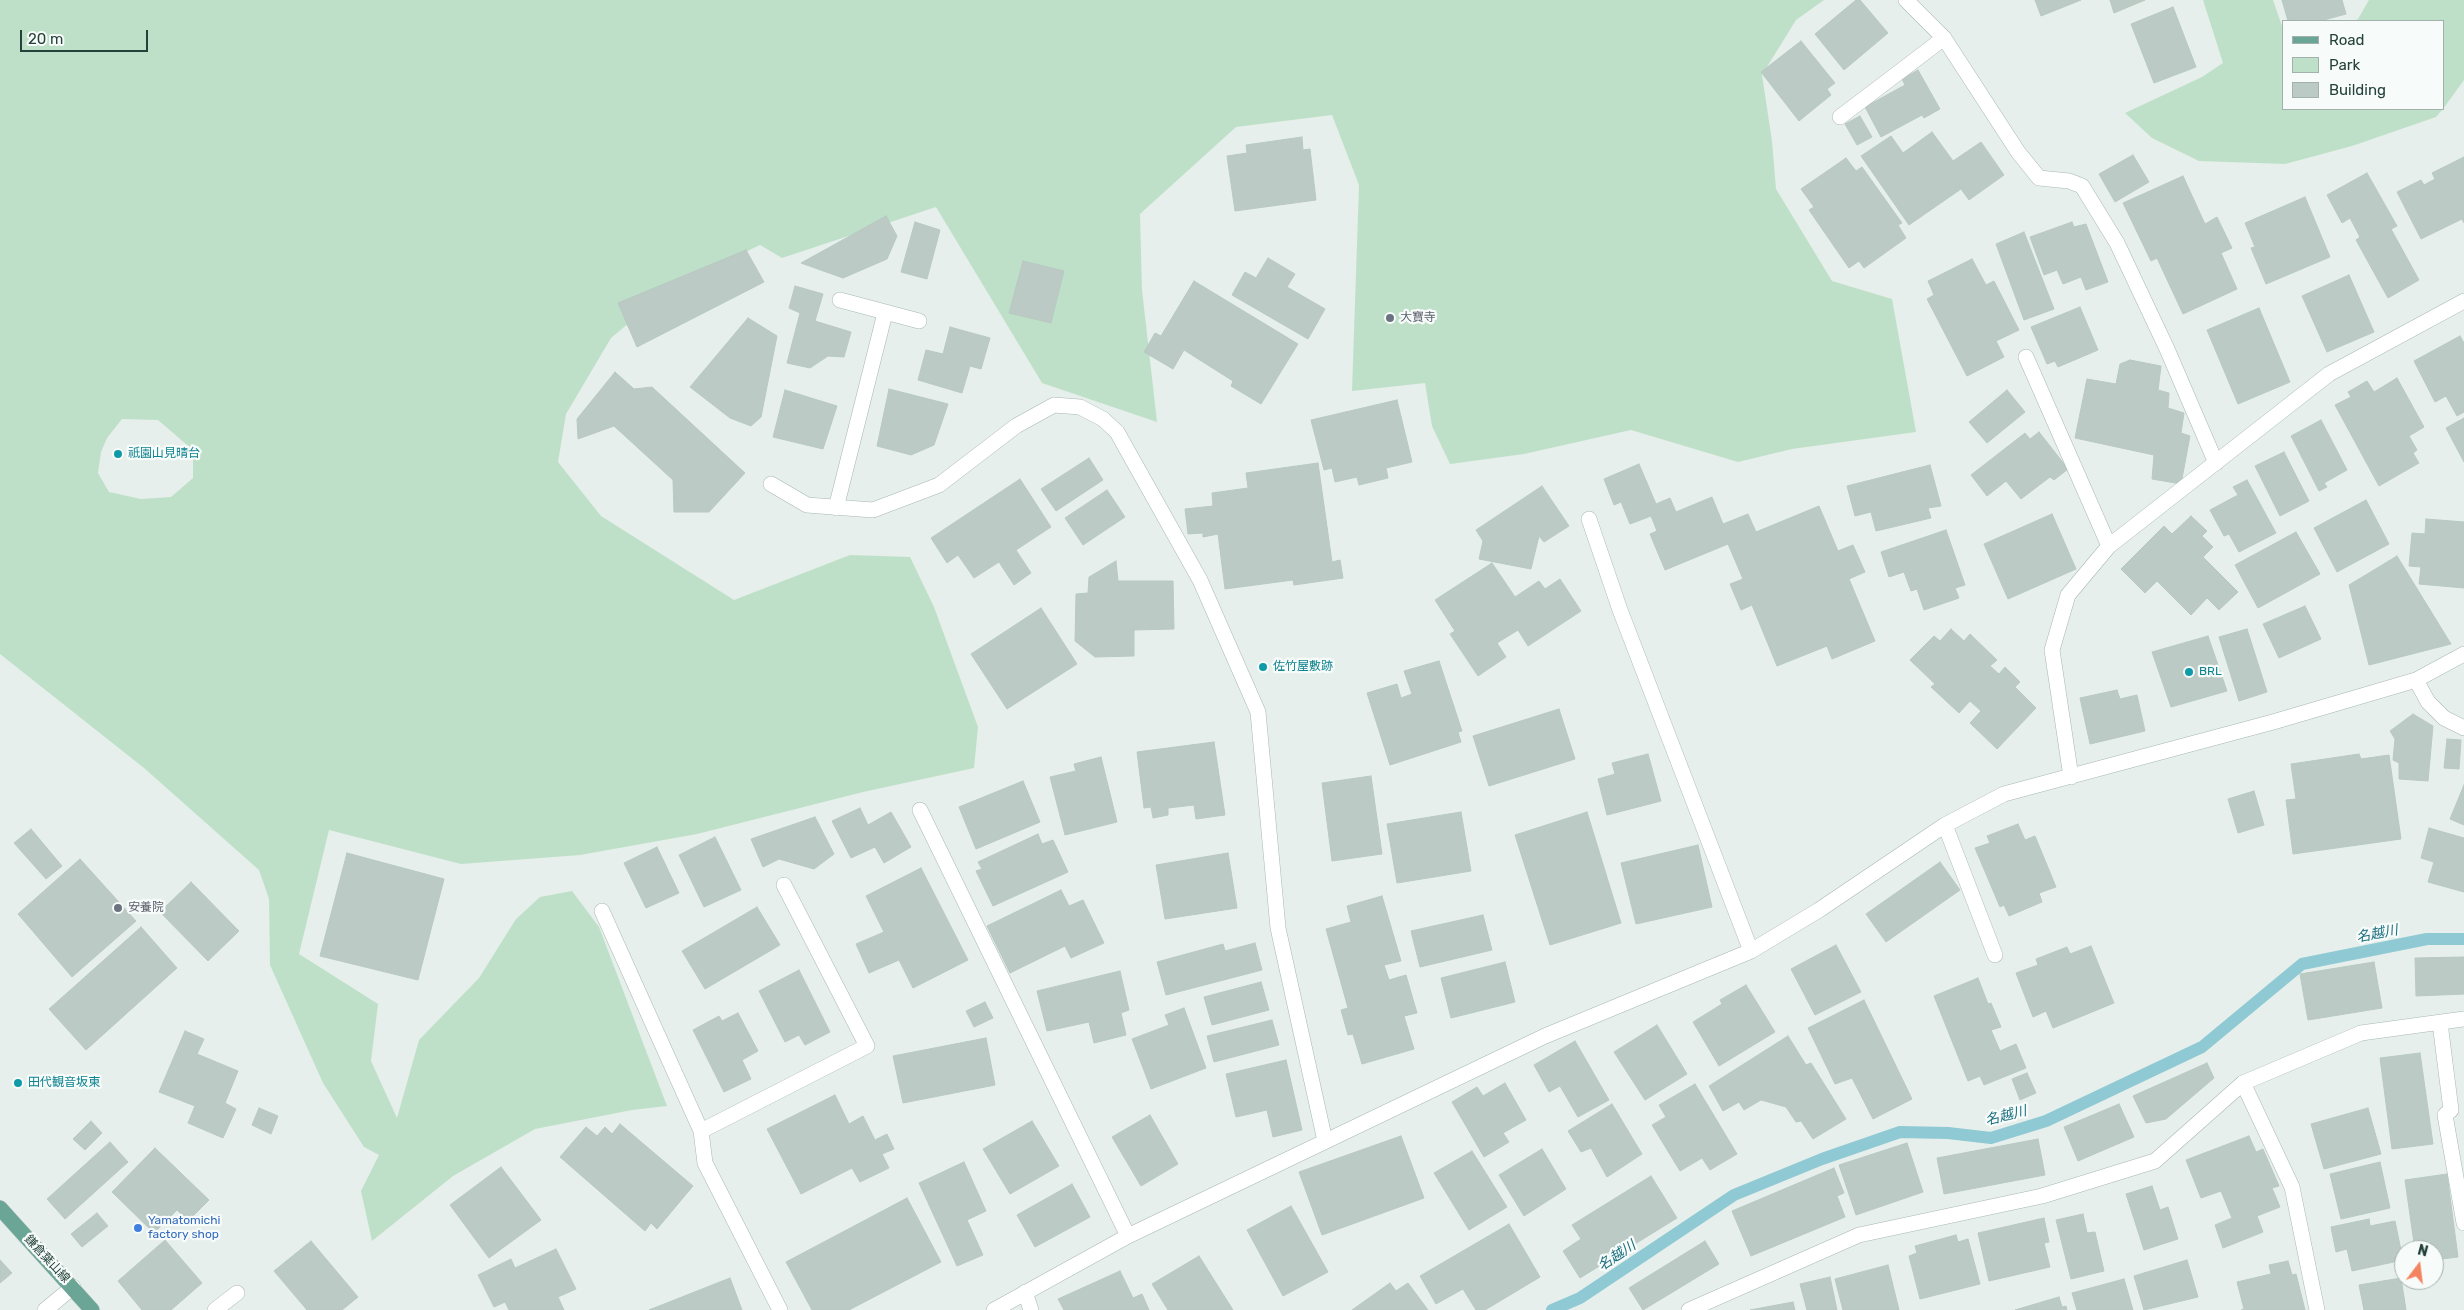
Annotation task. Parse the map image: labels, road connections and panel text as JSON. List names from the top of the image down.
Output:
{
  "streets": {
    "main road": ["鎌倉葉山線"]
  },
  "water": ["名越川"],
  "places": [
    "大寶寺",
    "祇園山見晴台",
    "佐竹屋敷跡",
    "BRL",
    "安養院",
    "田代観音坂東",
    "Yamatomichi factory shop"
  ],
  "legend": ["Road", "Park", "Building"],
  "scale_bar": "20 m",
  "north": "top"
}
